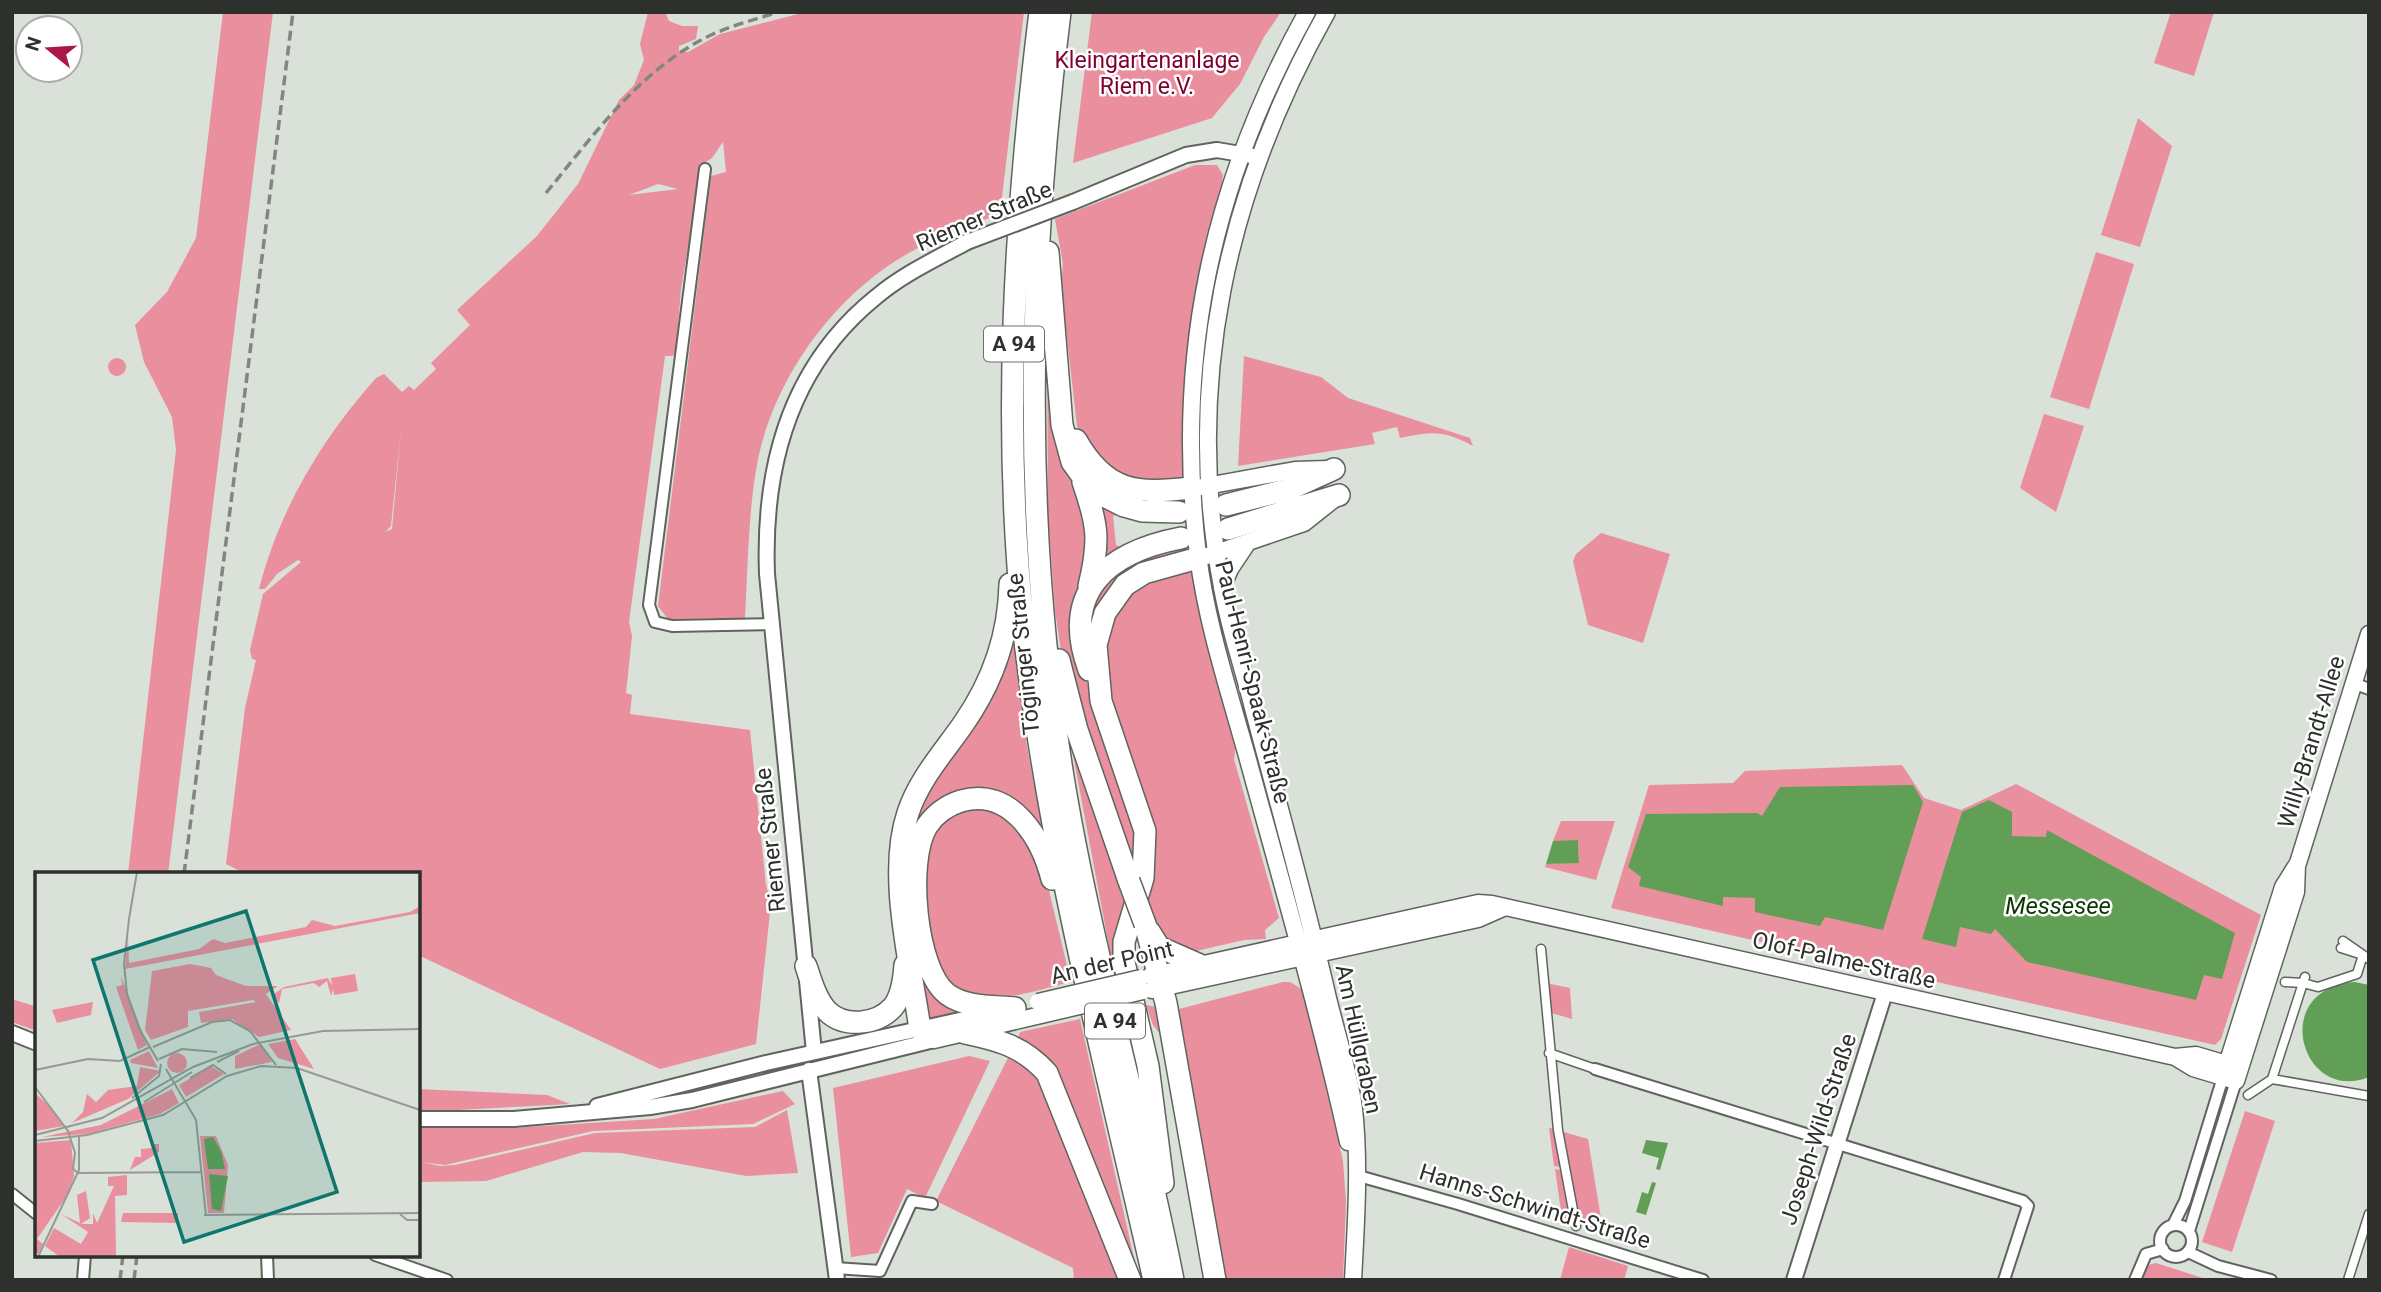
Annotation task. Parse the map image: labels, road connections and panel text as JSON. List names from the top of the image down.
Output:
{
  "streets": {
    "highway": ["A 94", "Töginger Straße"],
    "main road": [
      "Paul-Henri-Spaak-Straße",
      "Willy-Brandt-Allee",
      "Olof-Palme-Straße",
      "An der Point",
      "Am Hüllgraben"
    ],
    "street": ["Riemer Straße", "Joseph-Wild-Straße", "Hanns-Schwindt-Straße"]
  },
  "crossings": [
    ["Riemer Straße", "Paul-Henri-Spaak-Straße"],
    ["Riemer Straße", "An der Point"],
    ["Paul-Henri-Spaak-Straße", "Olof-Palme-Straße"],
    ["Paul-Henri-Spaak-Straße", "An der Point"],
    ["Paul-Henri-Spaak-Straße", "Am Hüllgraben"],
    ["Willy-Brandt-Allee", "Olof-Palme-Straße"],
    ["Olof-Palme-Straße", "An der Point"],
    ["Olof-Palme-Straße", "Am Hüllgraben"],
    ["Olof-Palme-Straße", "Joseph-Wild-Straße"],
    ["An der Point", "Am Hüllgraben"],
    ["Am Hüllgraben", "Hanns-Schwindt-Straße"]
  ],
  "water": ["Messesee"],
  "parks": ["Kleingartenanlage Riem e.V."],
  "north": "left"
}
